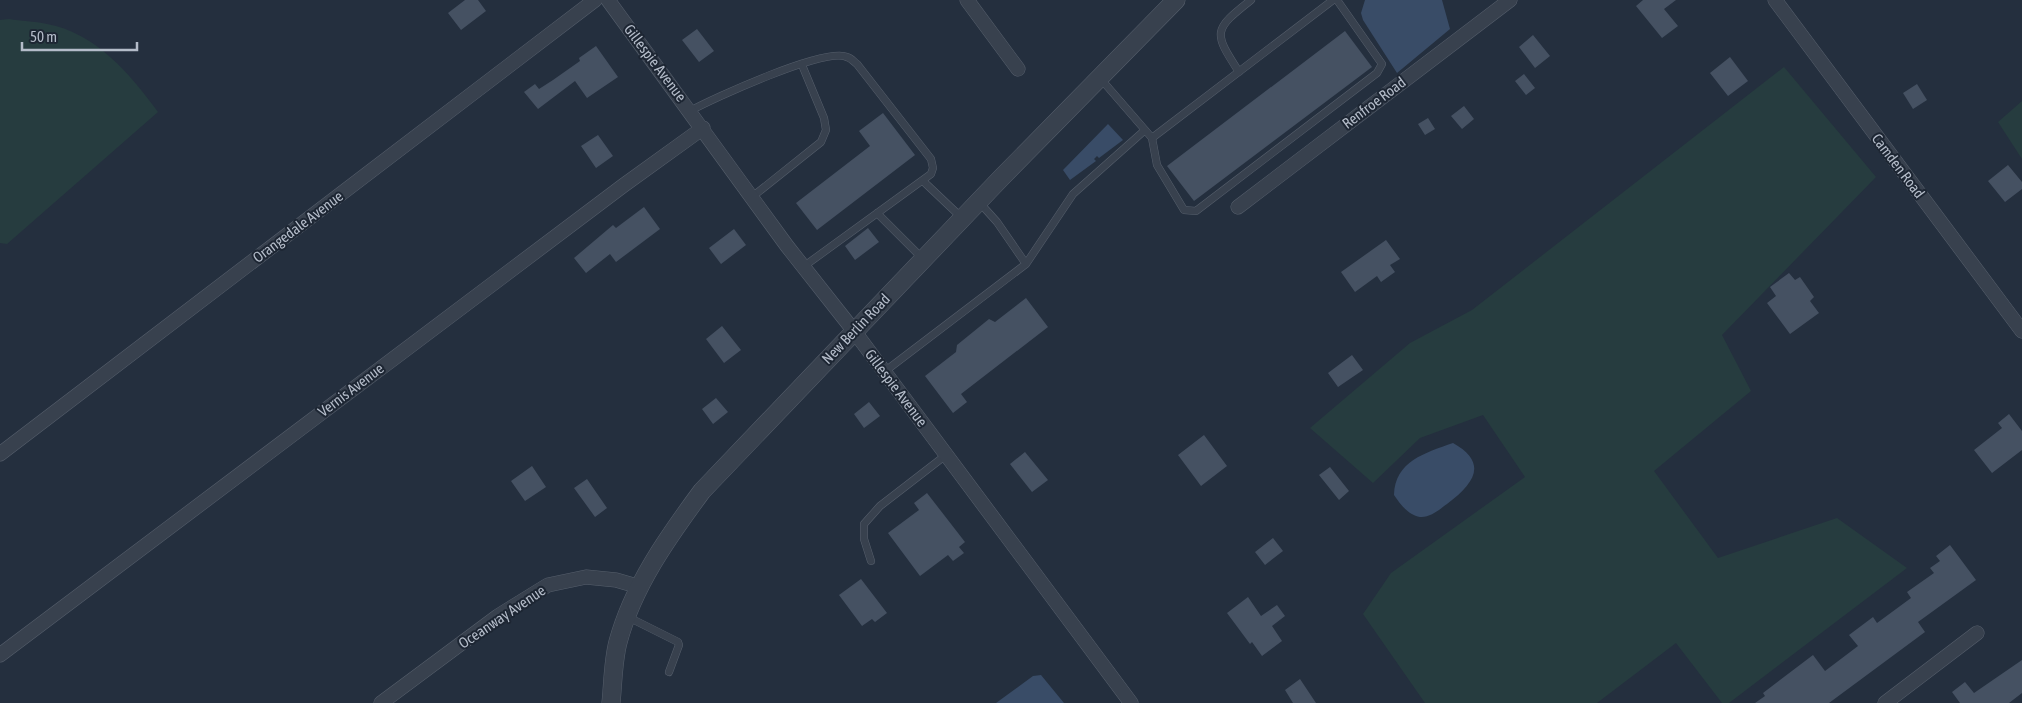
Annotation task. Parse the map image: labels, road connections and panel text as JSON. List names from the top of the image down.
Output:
{
  "streets": {
    "street": [
      "Gillespie Avenue",
      "Renfroe Road",
      "Camden Road",
      "Orangedale Avenue",
      "New Berlin Road",
      "Vernis Avenue",
      "Oceanway Avenue"
    ]
  },
  "crossings": [
    ["Gillespie Avenue", "New Berlin Road"],
    ["Gillespie Avenue", "Vernis Avenue"],
    ["New Berlin Road", "Oceanway Avenue"]
  ],
  "scale_bar": "50 m"
}
